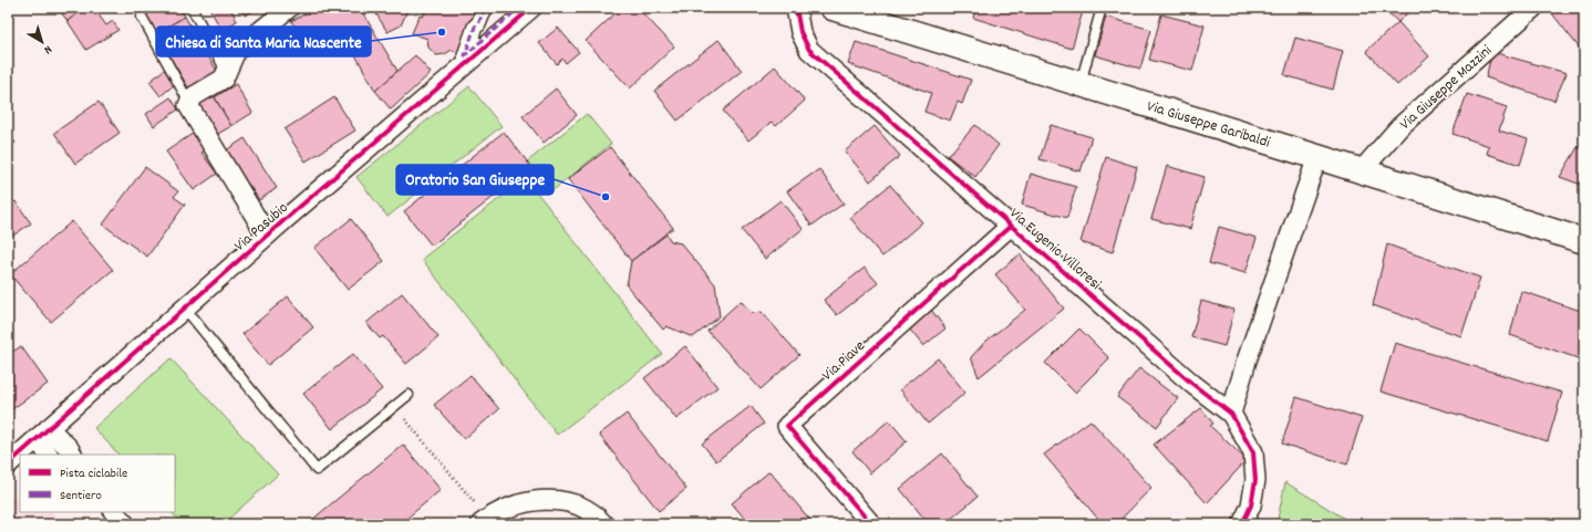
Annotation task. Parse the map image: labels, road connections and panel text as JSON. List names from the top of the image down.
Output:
{
  "streets": {
    "main road": ["Via Giuseppe Garibaldi"],
    "street": [
      "Via Giuseppe Mazzini",
      "Via Pasubio",
      "Via Eugenio Villoresi",
      "Via Piave"
    ]
  },
  "crossings": [
    ["Via Giuseppe Mazzini", "Via Giuseppe Garibaldi"],
    ["Via Eugenio Villoresi", "Via Piave"]
  ],
  "places": ["Chiesa di Santa Maria Nascente", "Oratorio San Giuseppe"],
  "legend": ["Pista ciclabile", "Sentiero"],
  "north": "bottom right"
}
